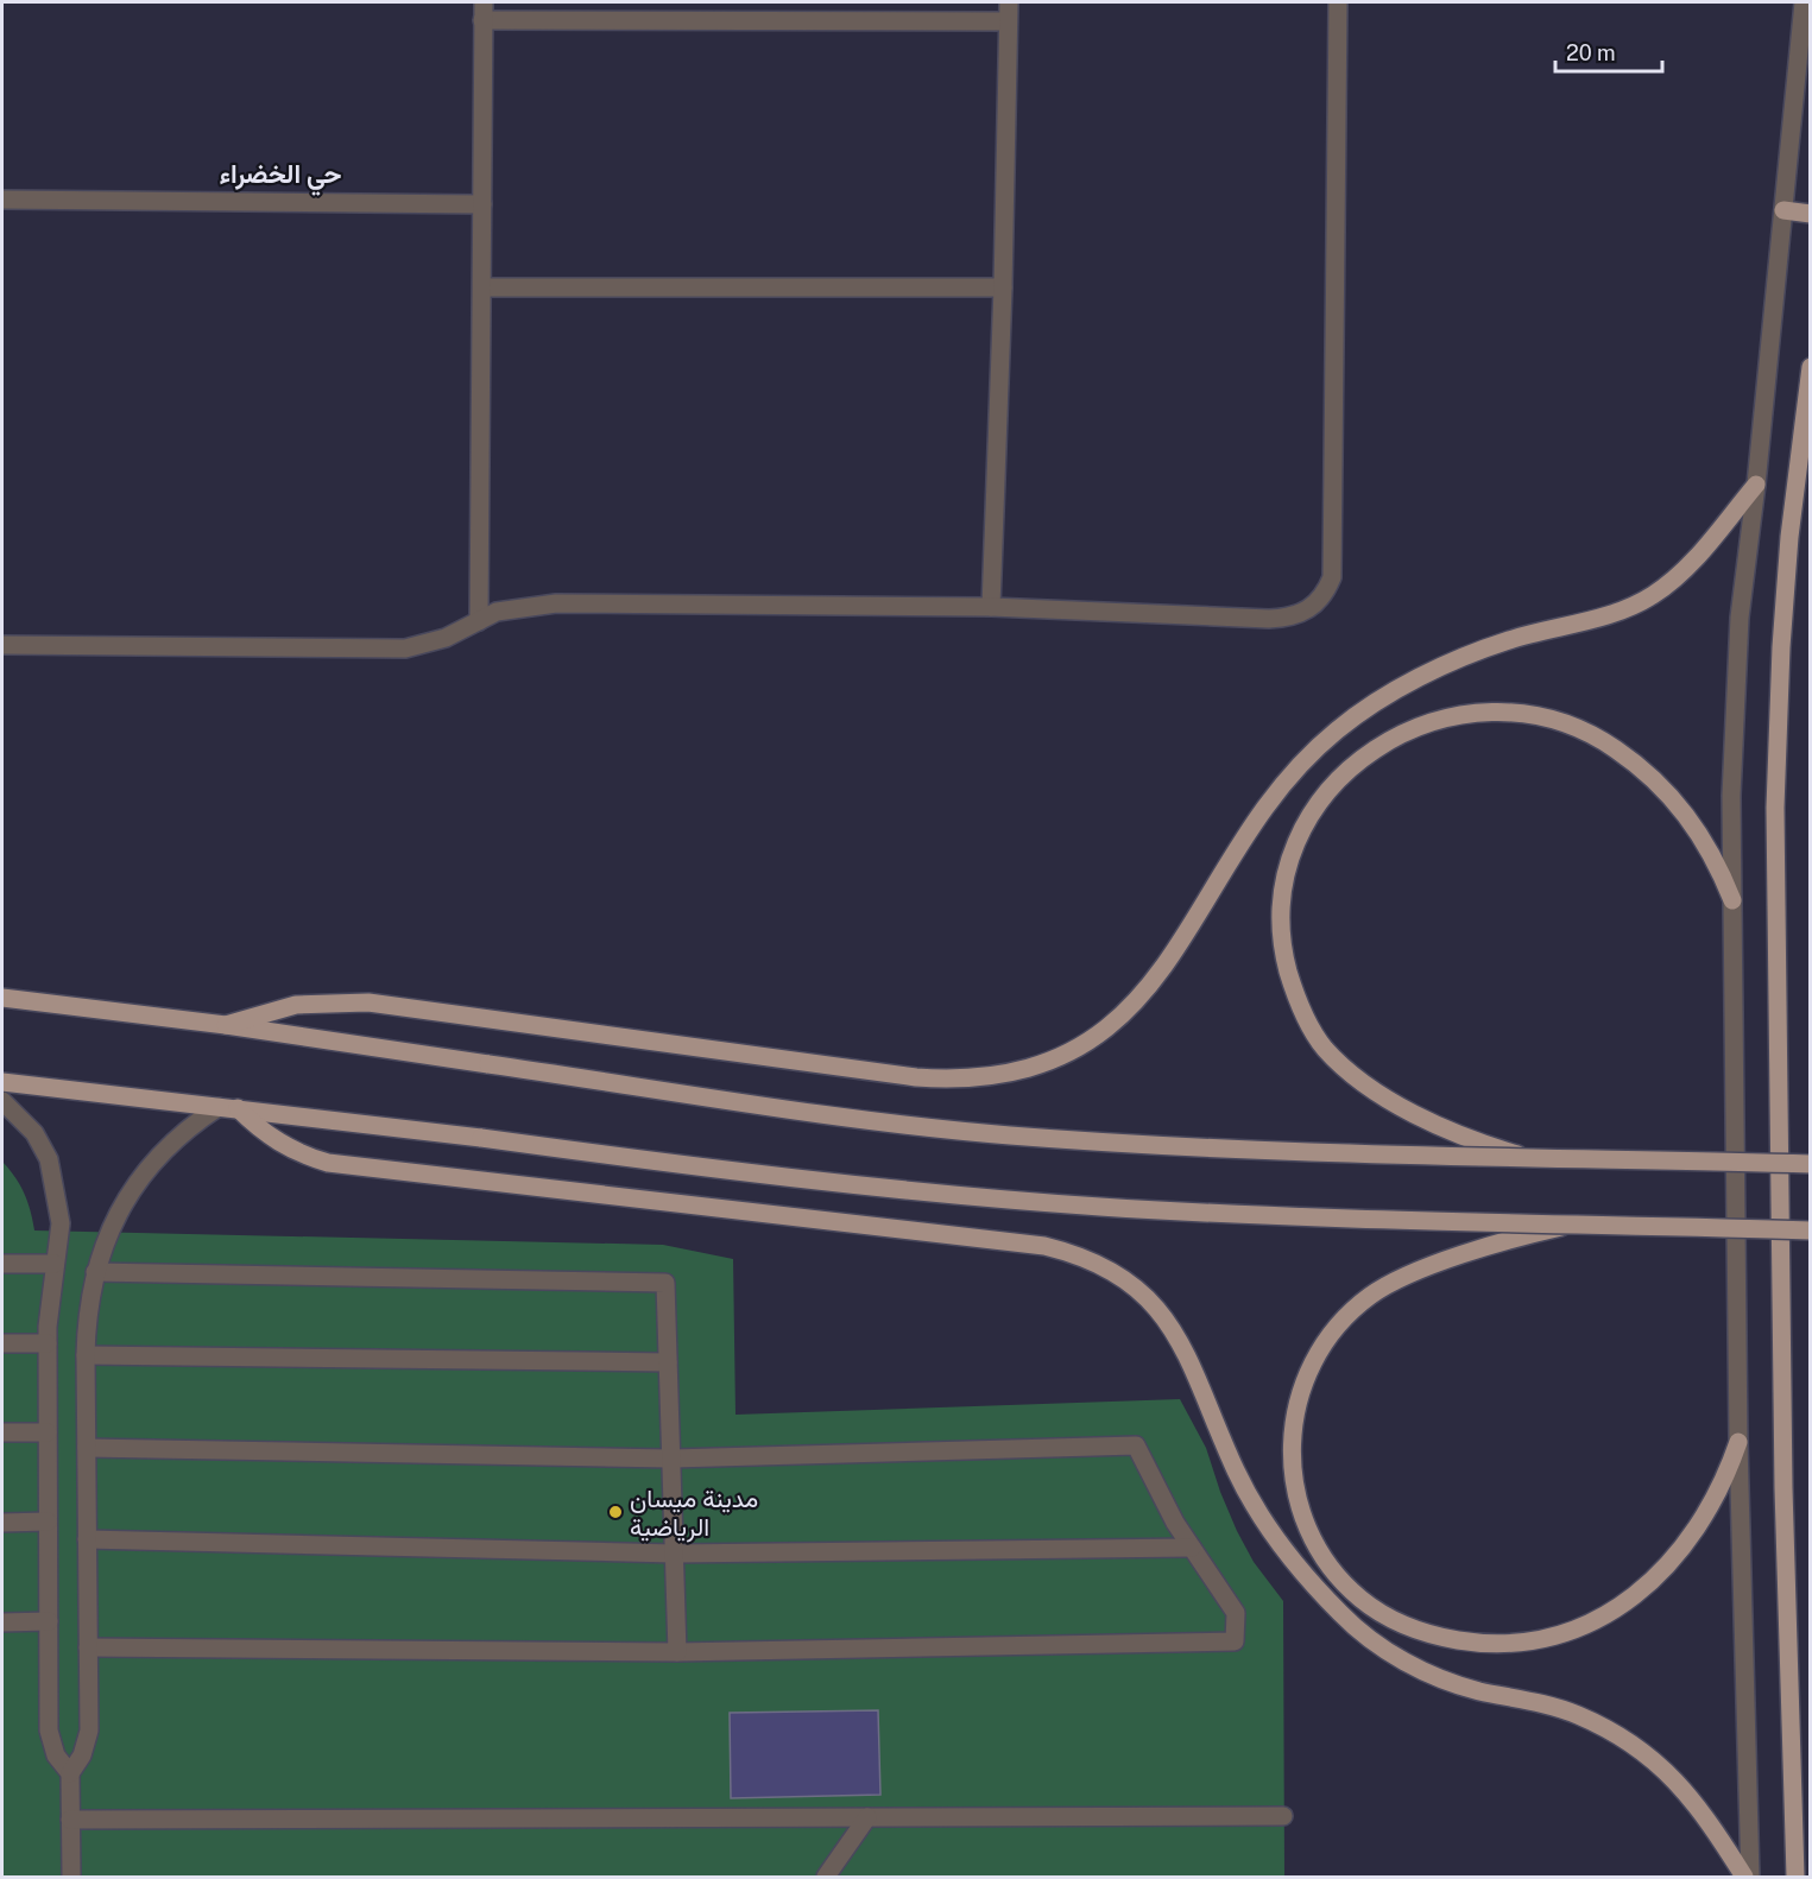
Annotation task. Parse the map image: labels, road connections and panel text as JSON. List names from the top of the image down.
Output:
{
  "districts": ["حي الخضراء"],
  "places": ["مدينة ميسان الرياضية"],
  "scale_bar": "20 m"
}
